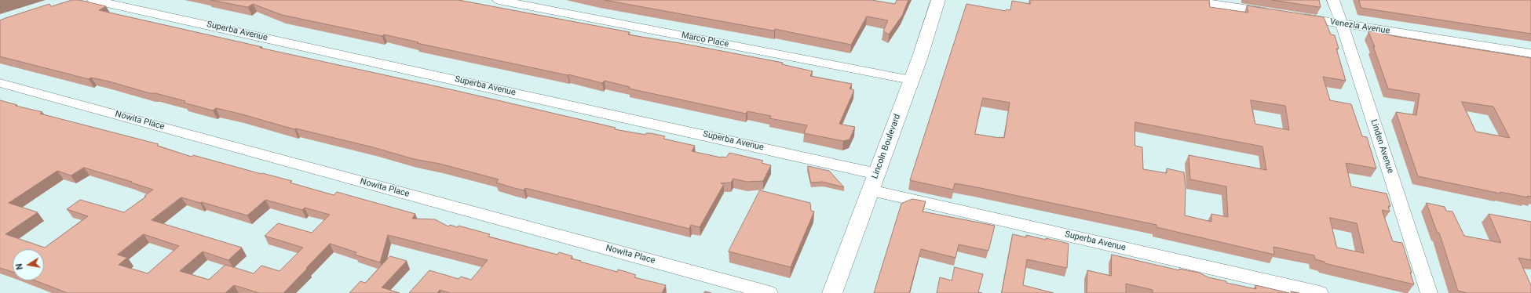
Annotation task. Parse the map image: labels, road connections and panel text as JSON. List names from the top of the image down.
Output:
{
  "streets": {
    "highway": ["Lincoln Boulevard"],
    "street": [
      "Venezia Avenue",
      "Superba Avenue",
      "Marco Place",
      "Nowita Place",
      "Linden Avenue"
    ]
  },
  "crossings": [
    ["Venezia Avenue", "Linden Avenue"],
    ["Superba Avenue", "Lincoln Boulevard"],
    ["Marco Place", "Lincoln Boulevard"]
  ],
  "north": "left"
}
